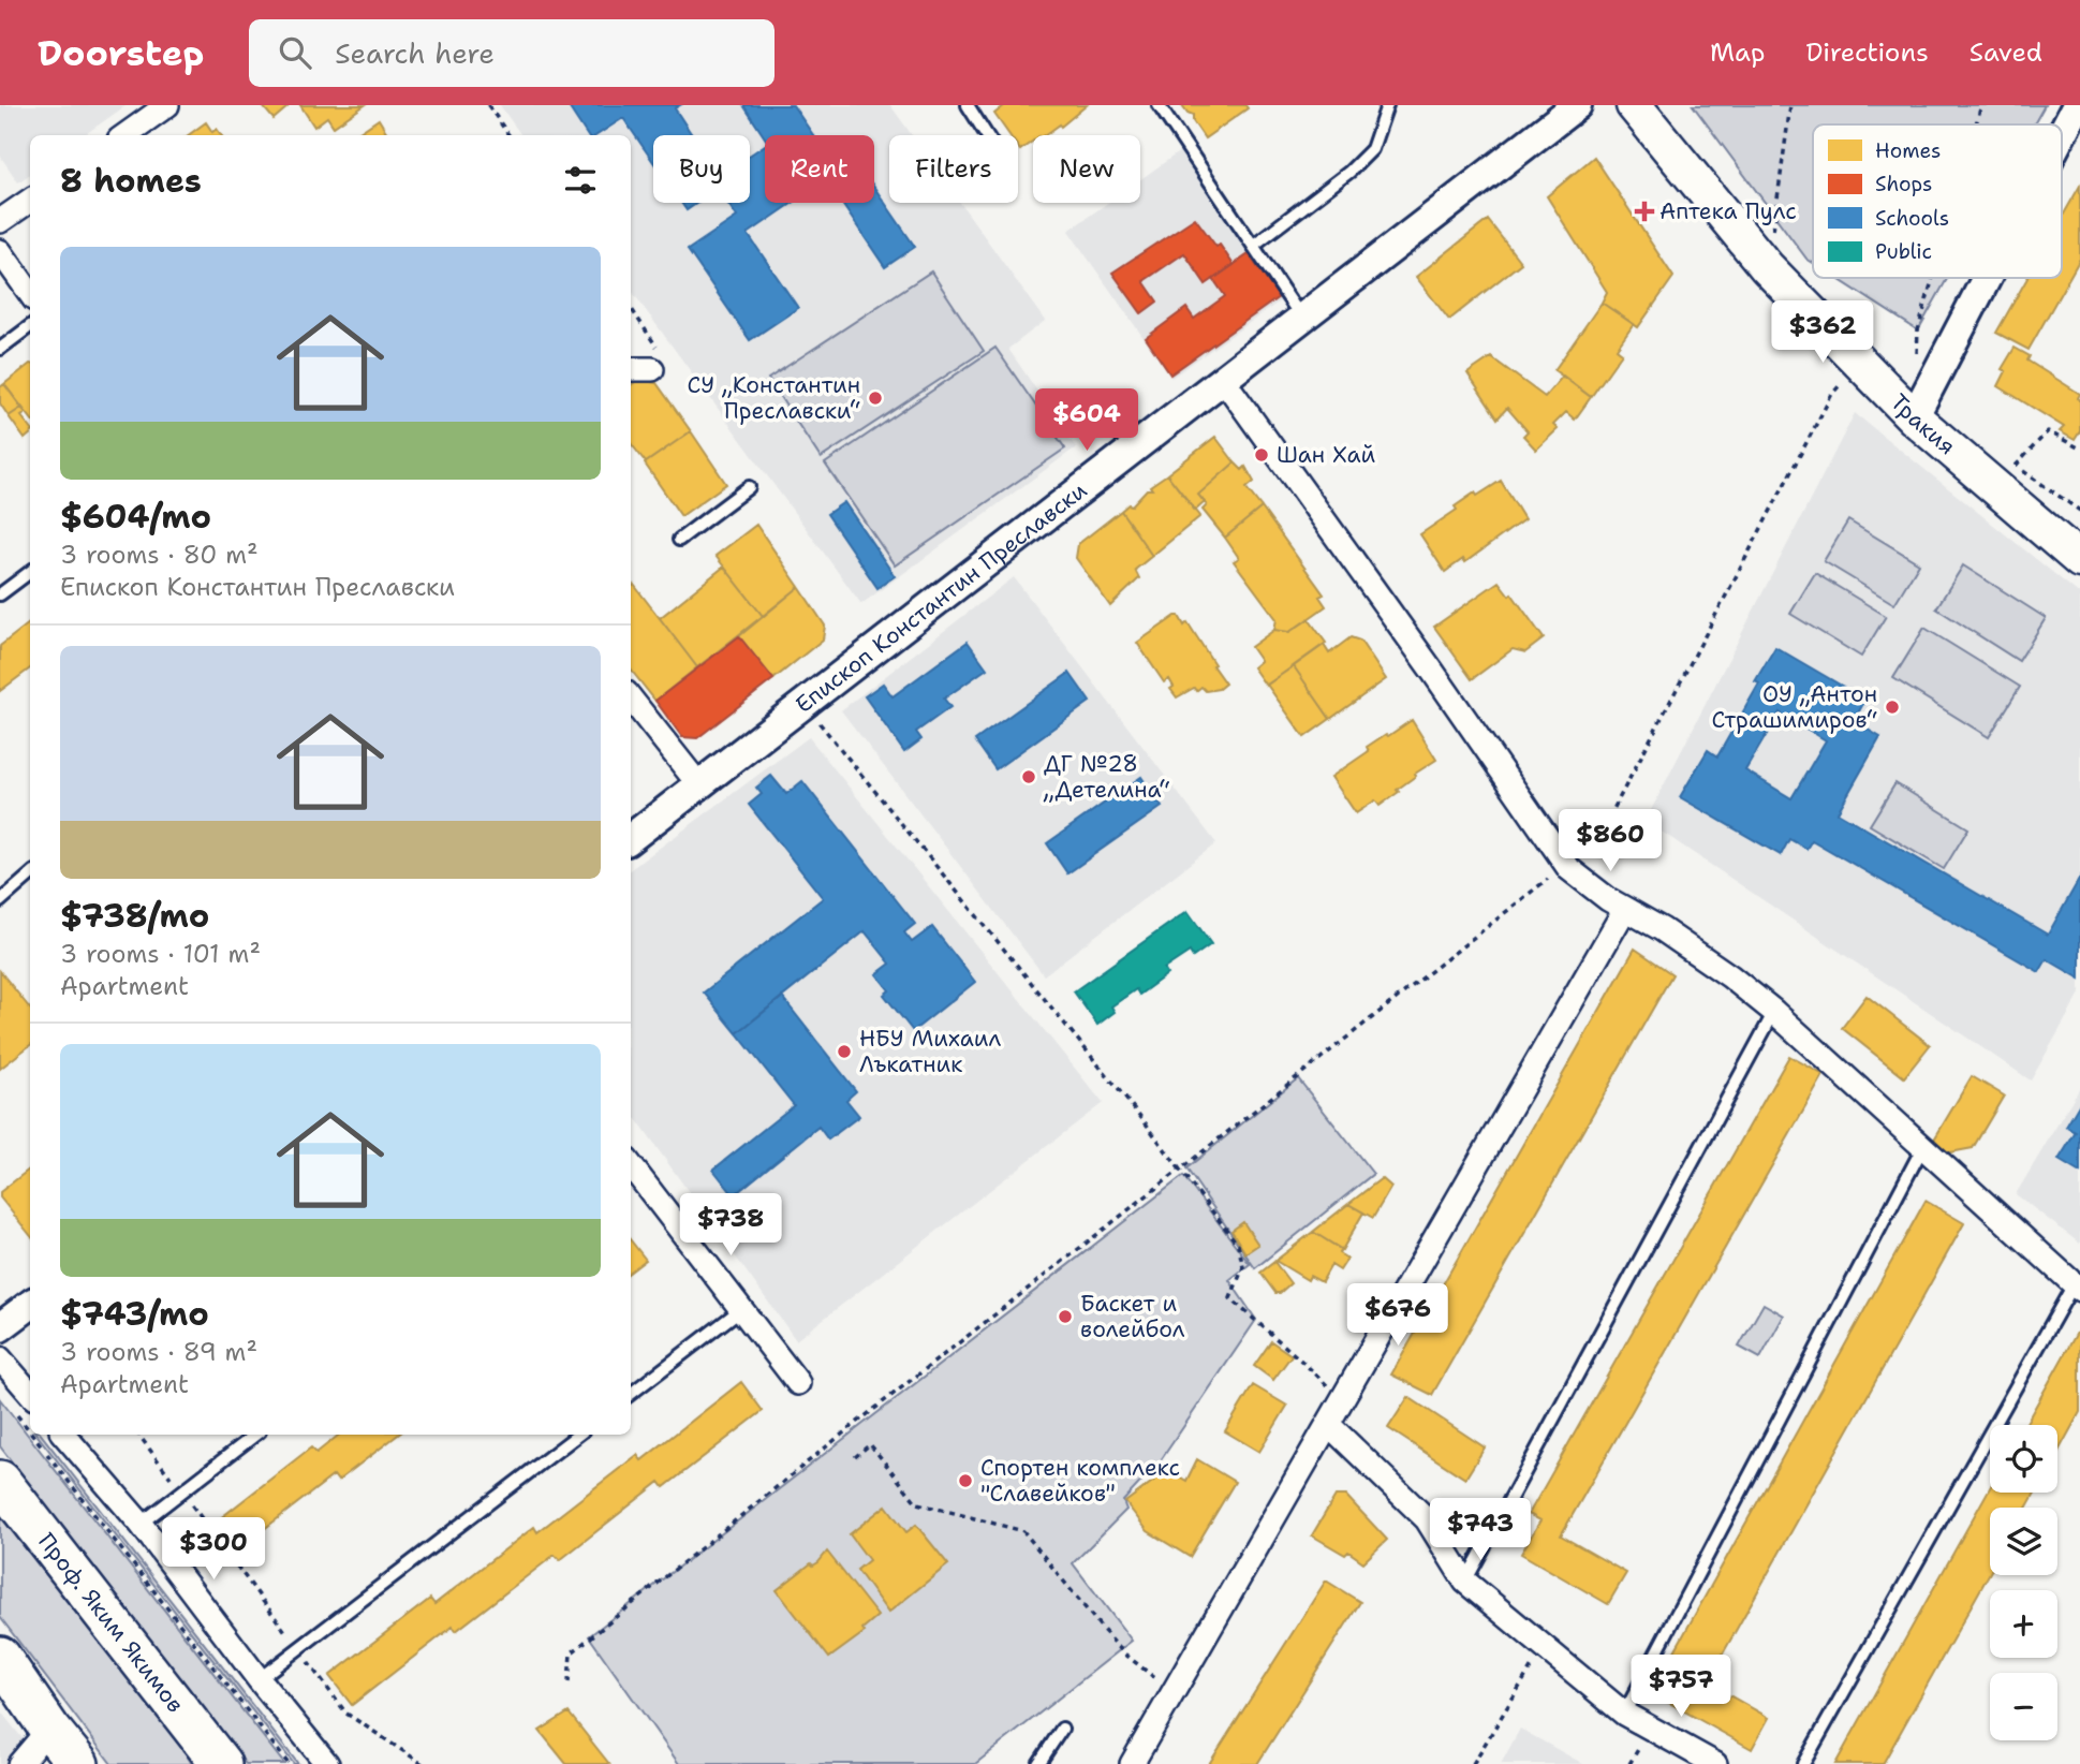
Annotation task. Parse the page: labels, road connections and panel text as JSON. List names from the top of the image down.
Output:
{
  "streets": {
    "highway": ["Проф. Яким Якимов"],
    "main road": ["Тракия"],
    "street": ["Епископ Константин Преславски"]
  },
  "places": {
    "health": ["Аптека Пулс"],
    "other": [
      "СУ „Константин Преславски“",
      "Шан Хай",
      "ОУ „Антон Страшимиров“",
      "ДГ №28 „Детелина“",
      "НБУ Михаил Лъкатник",
      "Баскет и волейбол",
      "Спортен комплекс \"Славейков\""
    ]
  },
  "legend": [
    "Homes",
    "Shops",
    "Schools",
    "Public"
  ],
  "page": {
    "header": "Doorstep",
    "search": "Search here",
    "nav": ["Map", "Directions", "Saved"],
    "chip": [
      "Buy",
      "Rent",
      "Filters",
      "New"
    ],
    "heading": "8 homes",
    "list": [
      {
        "name": "$604/mo",
        "note": "3 rooms · 80 m² · Епископ Константин Преславски"
      },
      {
        "name": "$738/mo",
        "note": "3 rooms · 101 m² · Apartment"
      },
      {
        "name": "$743/mo",
        "note": "3 rooms · 89 m² · Apartment"
      }
    ],
    "price": [
      "$362",
      "$604",
      "$860",
      "$738",
      "$676",
      "$743",
      "$300",
      "$757"
    ],
    "map_buttons": ["+", "−"]
  }
}
